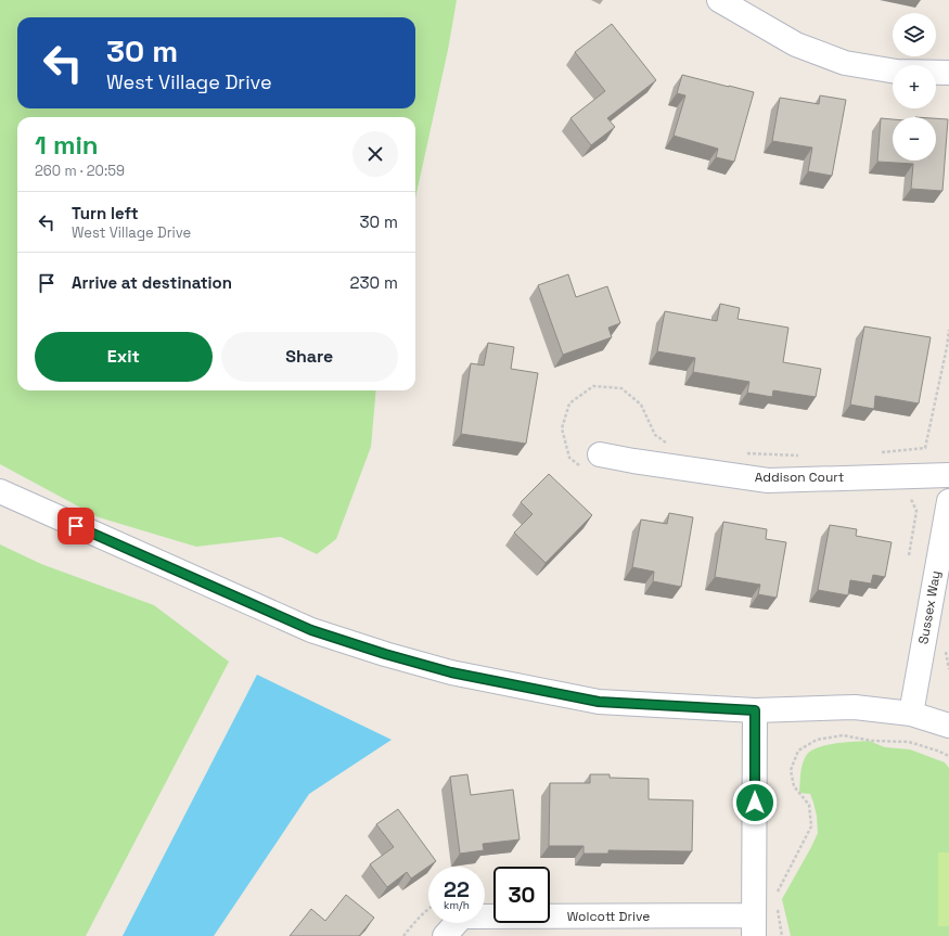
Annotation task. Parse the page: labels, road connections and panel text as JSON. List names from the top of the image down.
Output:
{
  "streets": {
    "street": ["Addison Court", "Sussex Way", "Wolcott Drive"]
  },
  "page": {
    "map_buttons": ["+", "−"],
    "turn": ["30 m", "West Village Drive"],
    "heading": ["1 min", "260 m · 20:59"],
    "list": [
      {
        "name": "Turn left",
        "note": "West Village Drive",
        "value": "30 m"
      },
      {
        "name": "Arrive at destination",
        "value": "230 m"
      }
    ],
    "buttons": ["Exit", "Share"],
    "speed": "22 km/h",
    "limit": "30"
  }
}
